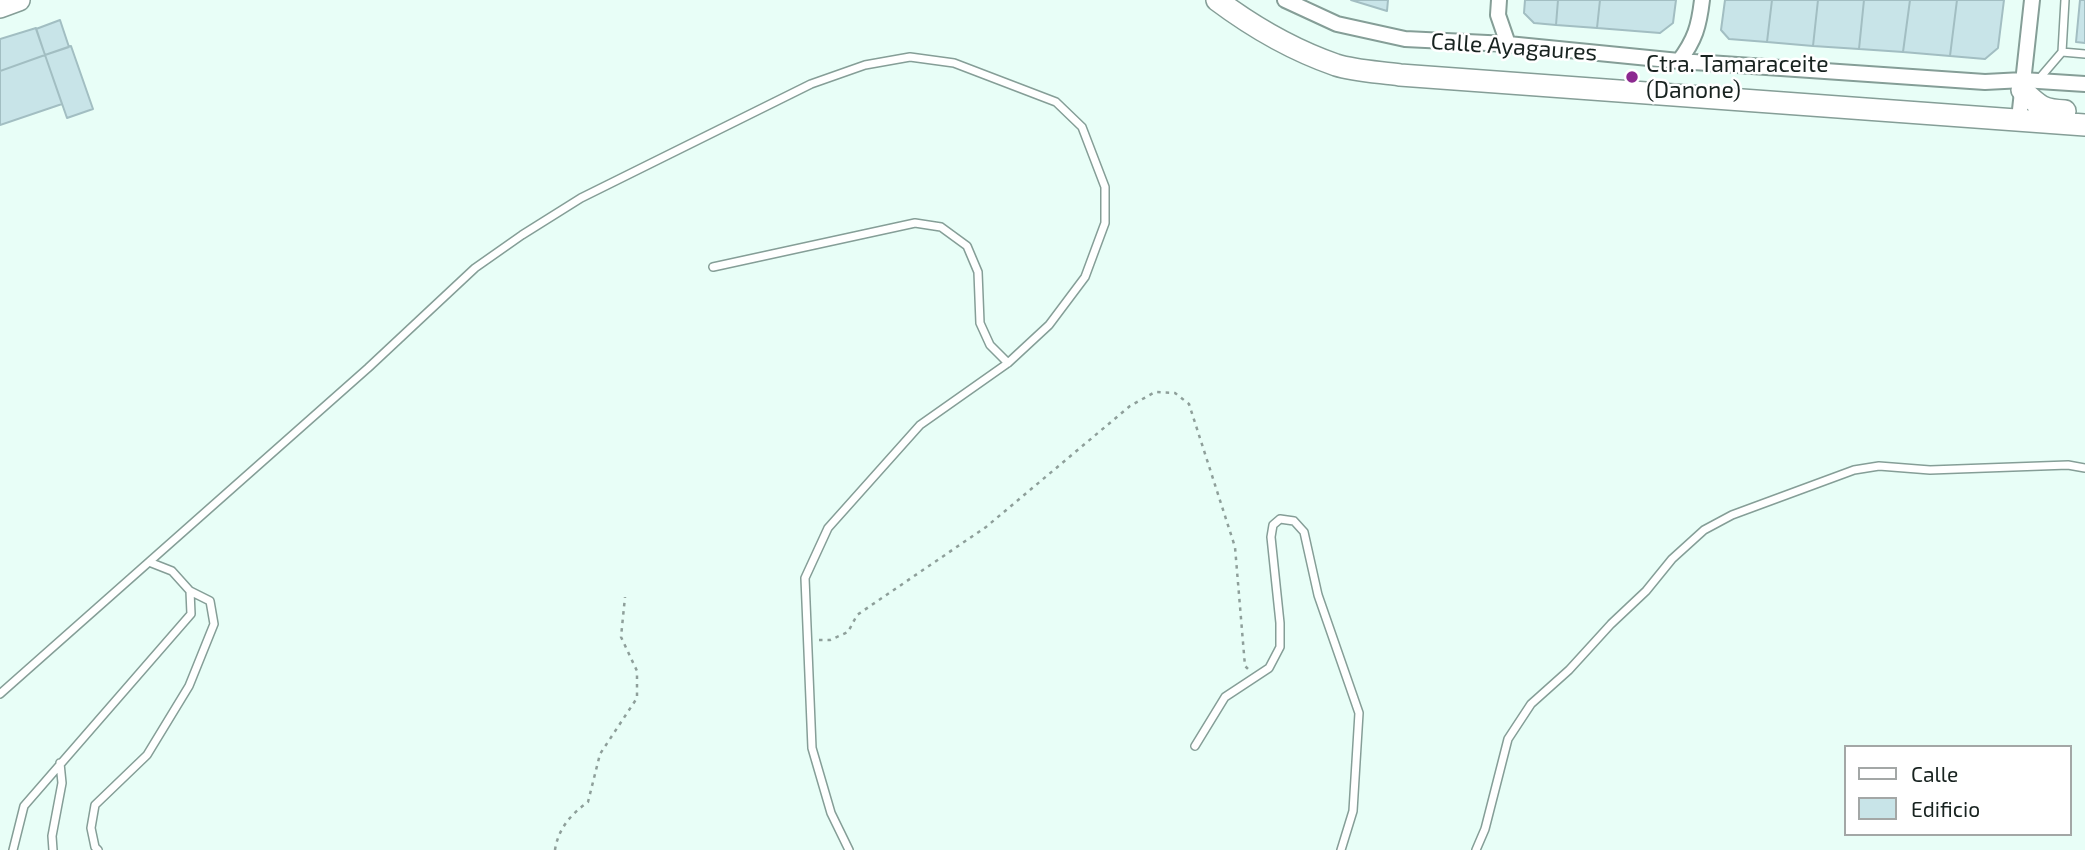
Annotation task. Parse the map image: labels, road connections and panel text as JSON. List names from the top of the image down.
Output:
{
  "streets": {
    "street": ["Calle Ayagaures"]
  },
  "places": ["Ctra. Tamaraceite (Danone)"],
  "legend": ["Calle", "Edificio"]
}
